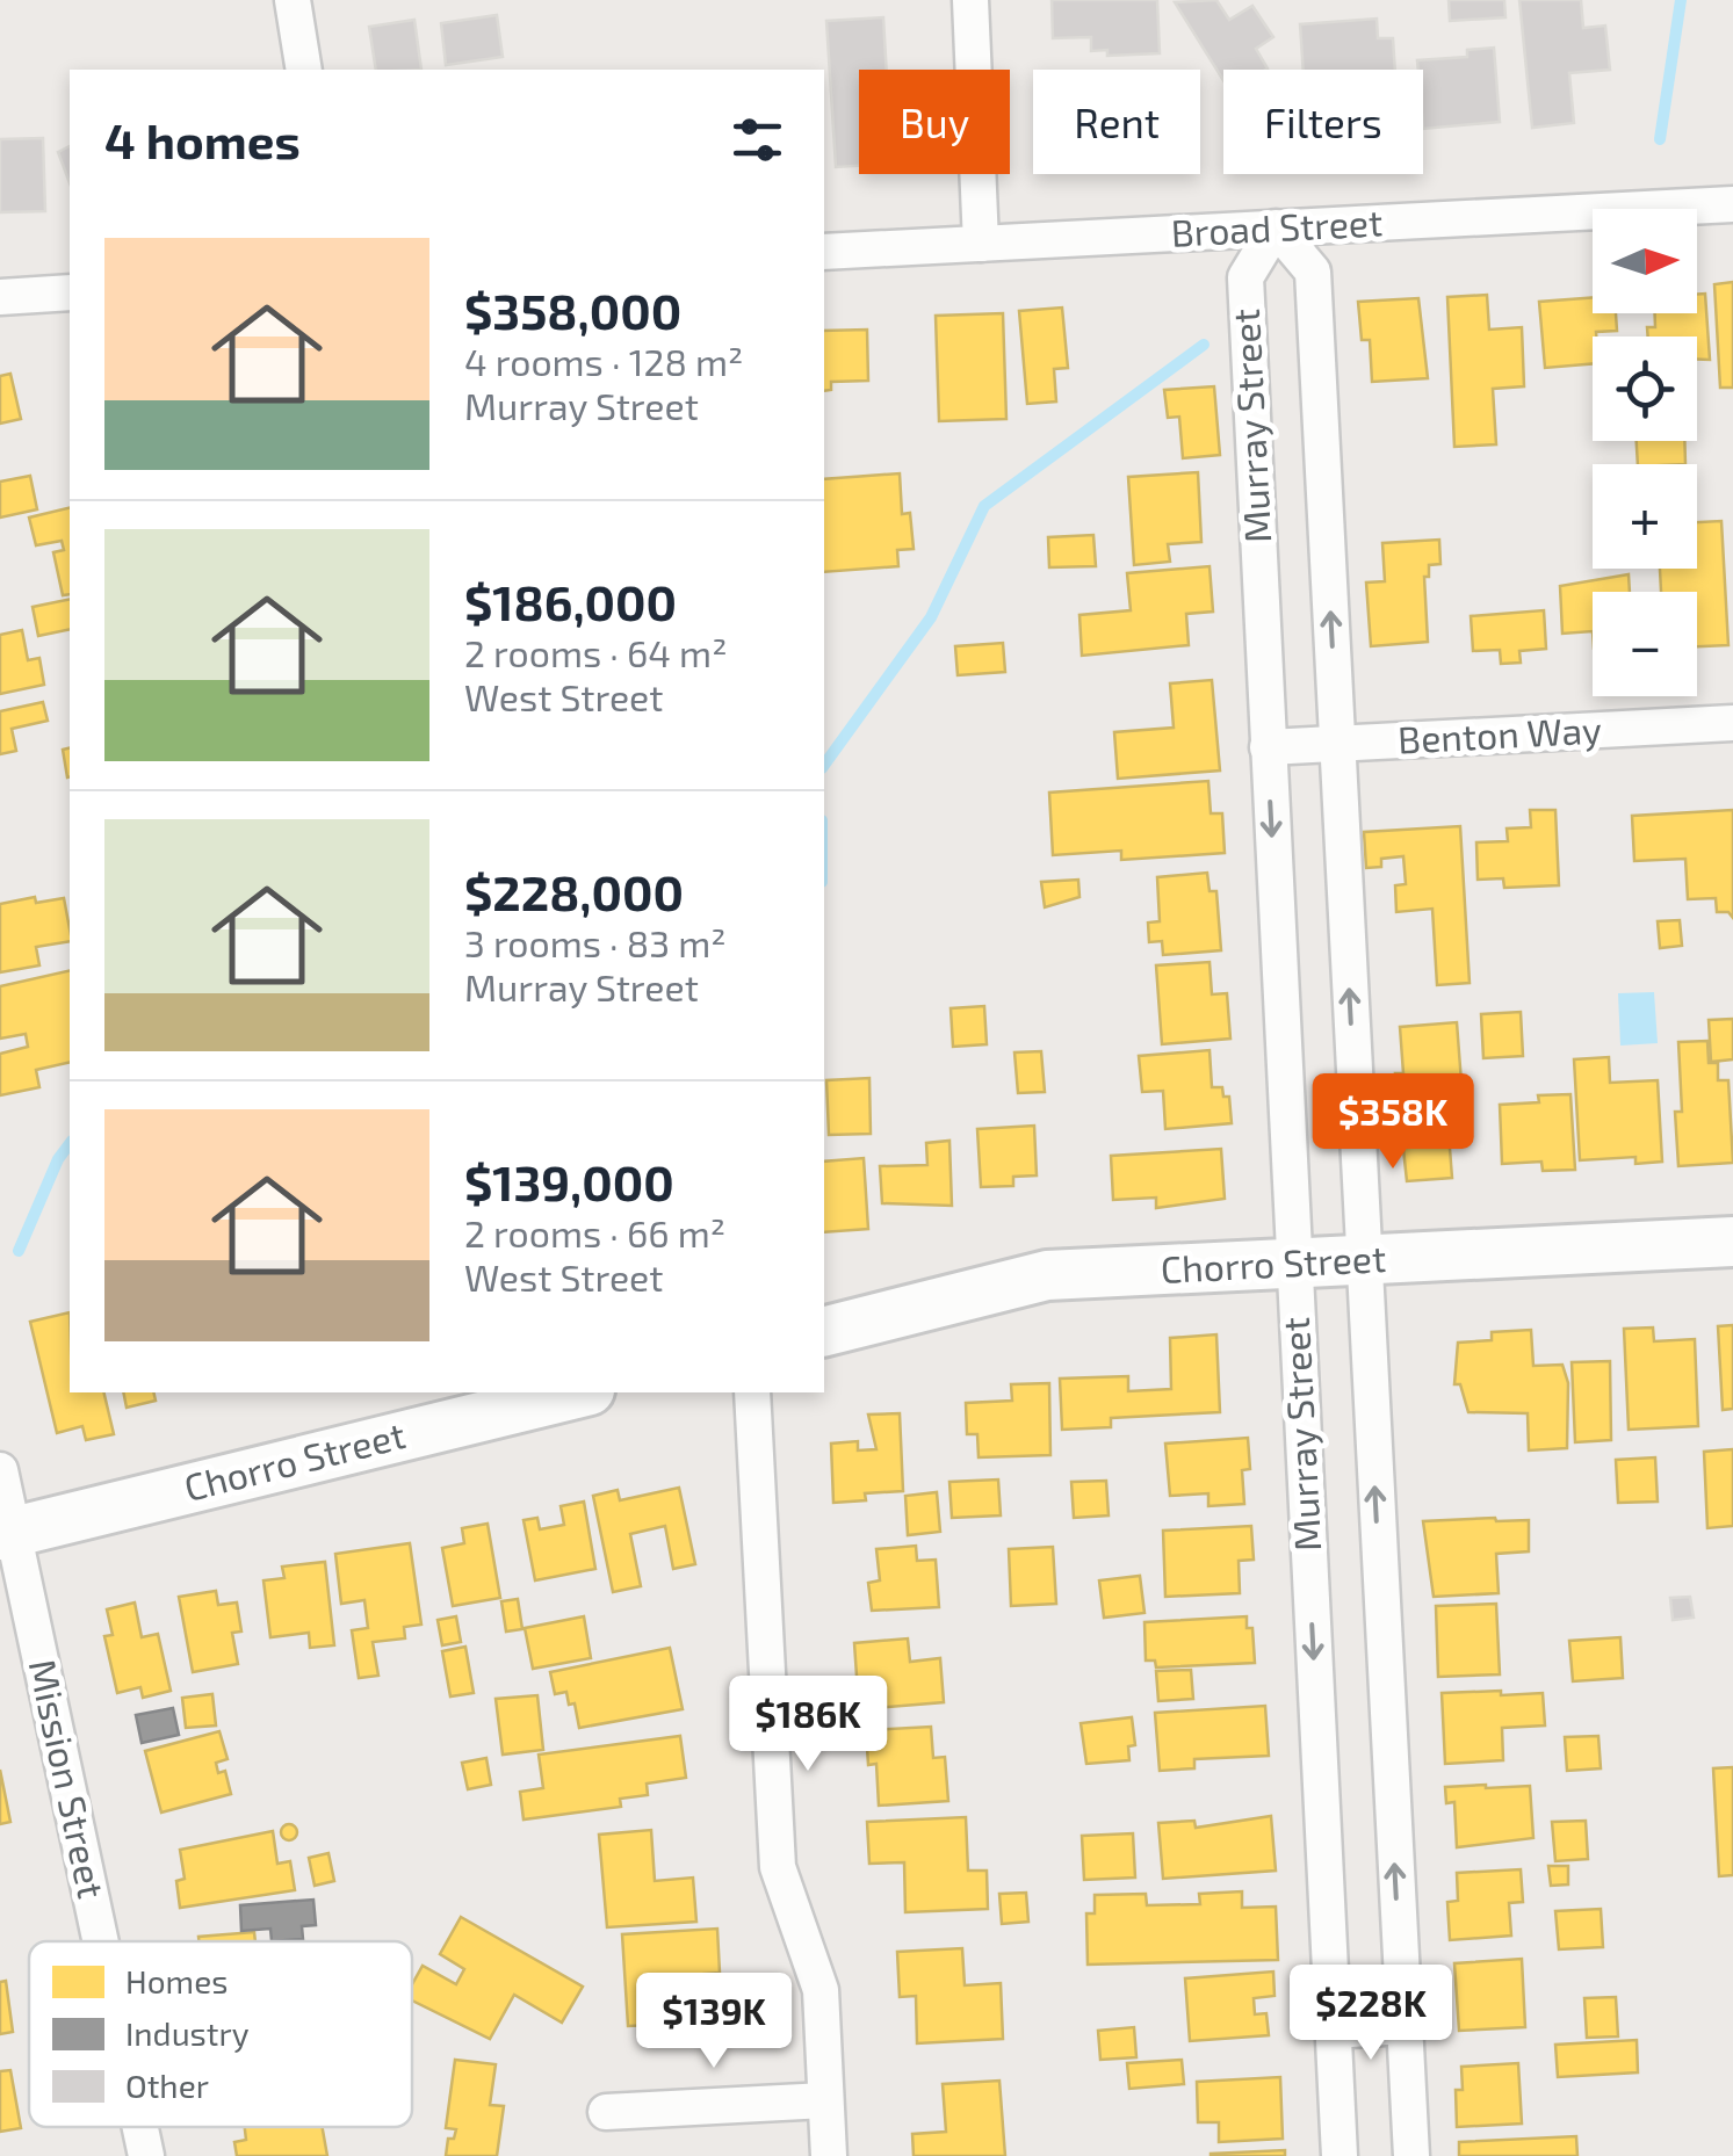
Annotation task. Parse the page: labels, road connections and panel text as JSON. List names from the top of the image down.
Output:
{
  "streets": {
    "street": [
      "Broad Street",
      "Murray Street",
      "Benton Way",
      "Chorro Street",
      "Mission Street"
    ]
  },
  "crossings": [
    ["Broad Street", "Murray Street"],
    ["Murray Street", "Benton Way"],
    ["Murray Street", "Chorro Street"],
    ["Chorro Street", "Mission Street"]
  ],
  "legend": ["Homes", "Industry", "Other"],
  "north": "right",
  "page": {
    "chip": ["Buy", "Rent", "Filters"],
    "heading": "4 homes",
    "map_buttons": ["+", "−"],
    "list": [
      {
        "name": "$358,000",
        "note": "4 rooms · 128 m² · Murray Street"
      },
      {
        "name": "$186,000",
        "note": "2 rooms · 64 m² · West Street"
      },
      {
        "name": "$228,000",
        "note": "3 rooms · 83 m² · Murray Street"
      },
      {
        "name": "$139,000",
        "note": "2 rooms · 66 m² · West Street"
      }
    ],
    "price": [
      "$358K",
      "$186K",
      "$228K",
      "$139K"
    ]
  }
}
